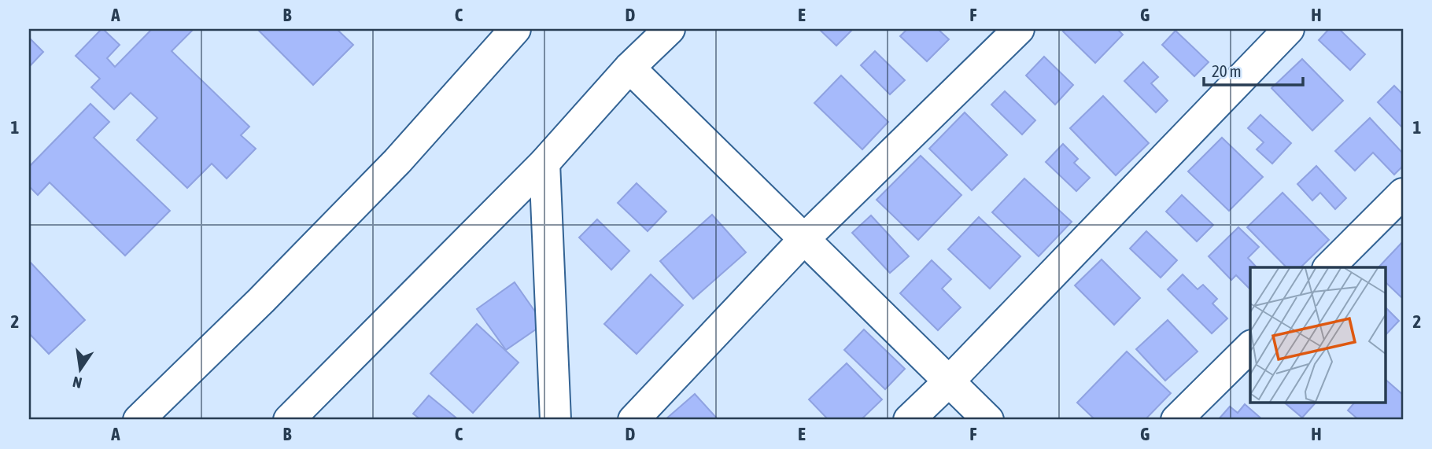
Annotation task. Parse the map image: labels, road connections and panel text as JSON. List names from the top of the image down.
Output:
{
  "scale_bar": "20 m",
  "north": "bottom",
  "grid": {
    "columns": [
      "A",
      "B",
      "C",
      "D",
      "E",
      "F",
      "G",
      "H"
    ],
    "rows": ["1", "2"]
  }
}
